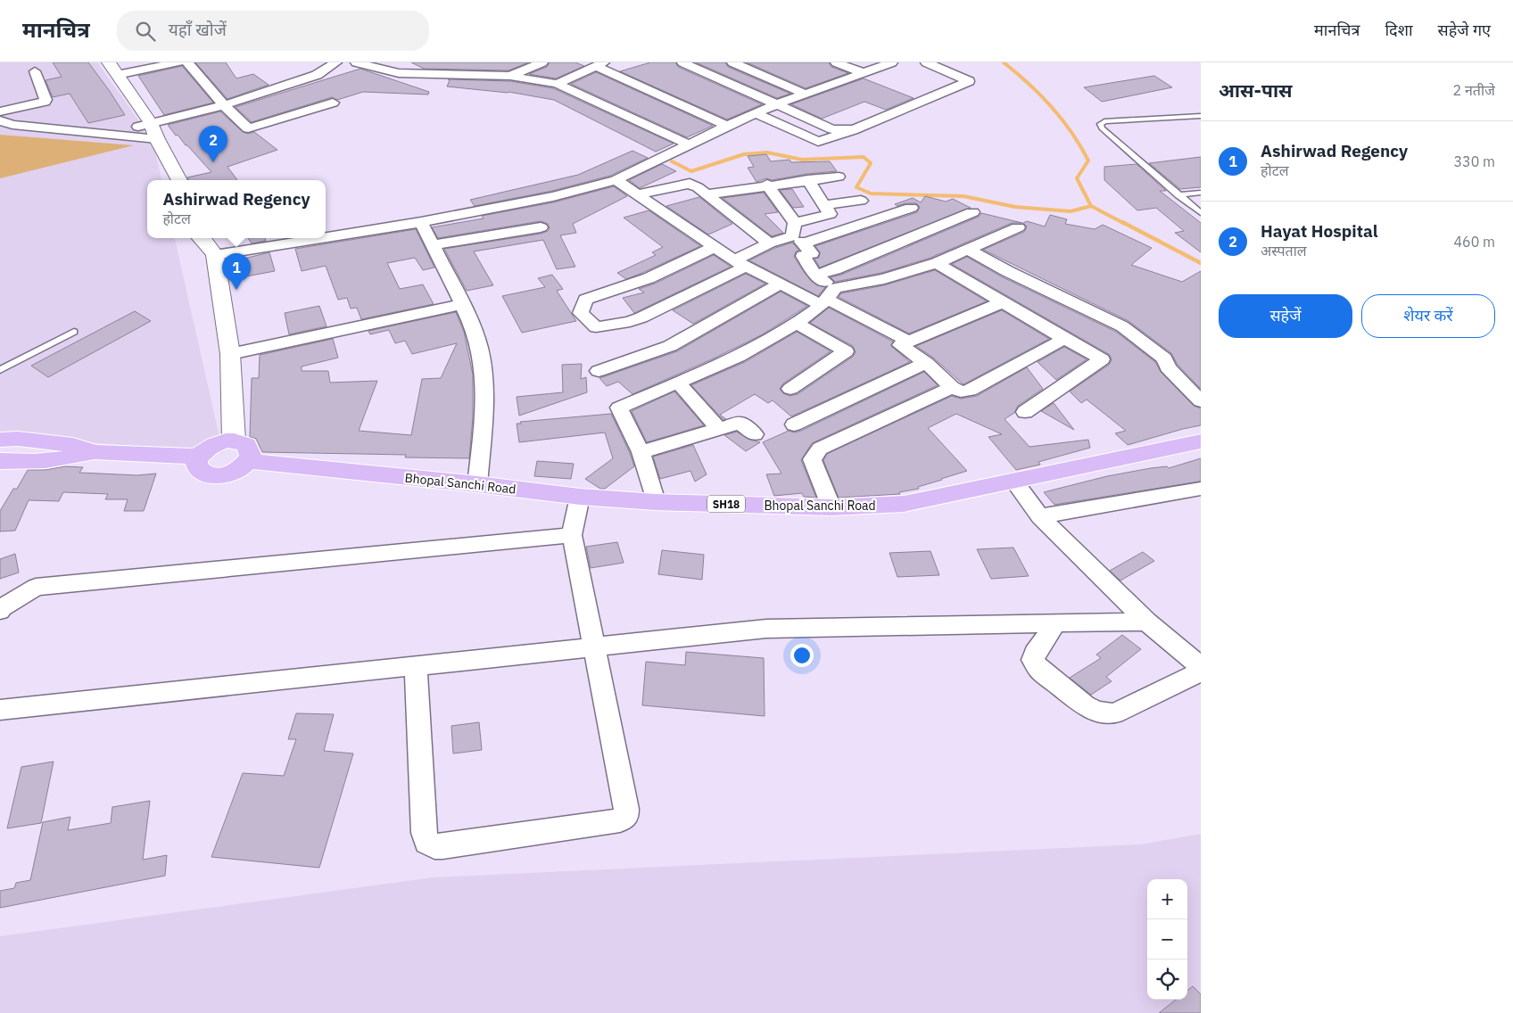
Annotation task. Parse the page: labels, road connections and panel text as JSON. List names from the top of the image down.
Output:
{
  "streets": {
    "main road": ["Bhopal Sanchi Road", "SH18"]
  },
  "page": {
    "header": "मानचित्र",
    "search": "यहाँ खोजें",
    "nav": ["मानचित्र", "दिशा", "सहेजे गए"],
    "heading": ["आस-पास", "2 नतीजे"],
    "list": [
      {
        "mark": "1",
        "name": "Ashirwad Regency",
        "note": "होटल",
        "value": "330 m"
      },
      {
        "mark": "2",
        "name": "Hayat Hospital",
        "note": "अस्पताल",
        "value": "460 m"
      }
    ],
    "pins": ["2", "1"],
    "popup": ["Ashirwad Regency", "होटल"],
    "buttons": ["सहेजें", "शेयर करें"],
    "map_buttons": ["+", "−"]
  }
}
